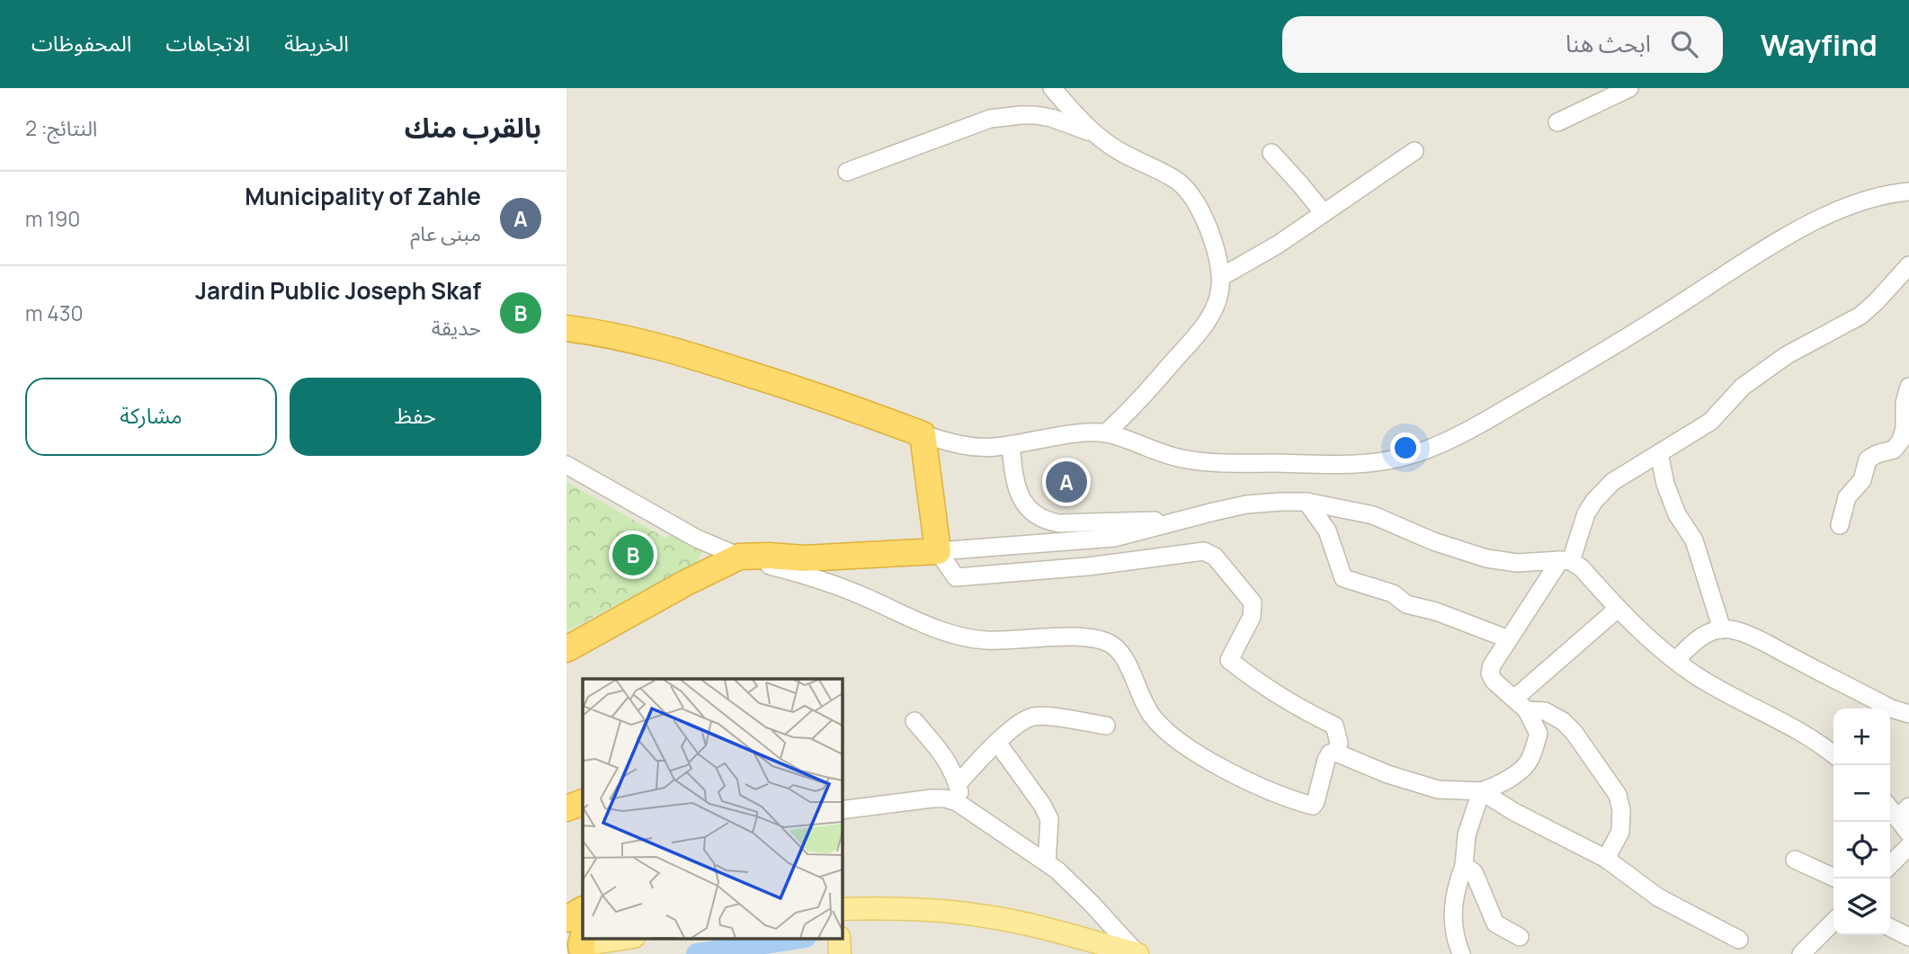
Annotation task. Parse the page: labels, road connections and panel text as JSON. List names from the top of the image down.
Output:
{
  "page": {
    "header": "Wayfind",
    "search": "ابحث هنا",
    "nav": ["الخريطة", "الاتجاهات", "المحفوظات"],
    "heading": ["بالقرب منك", "النتائج: 2"],
    "list": [
      {
        "mark": "A",
        "name": "Municipality of Zahle",
        "note": "مبنى عام",
        "value": "190 m"
      },
      {
        "mark": "B",
        "name": "Jardin Public Joseph Skaf",
        "note": "حديقة",
        "value": "430 m"
      }
    ],
    "buttons": ["حفظ", "مشاركة"],
    "pins": ["A", "B"],
    "map_buttons": ["+", "−"]
  }
}
